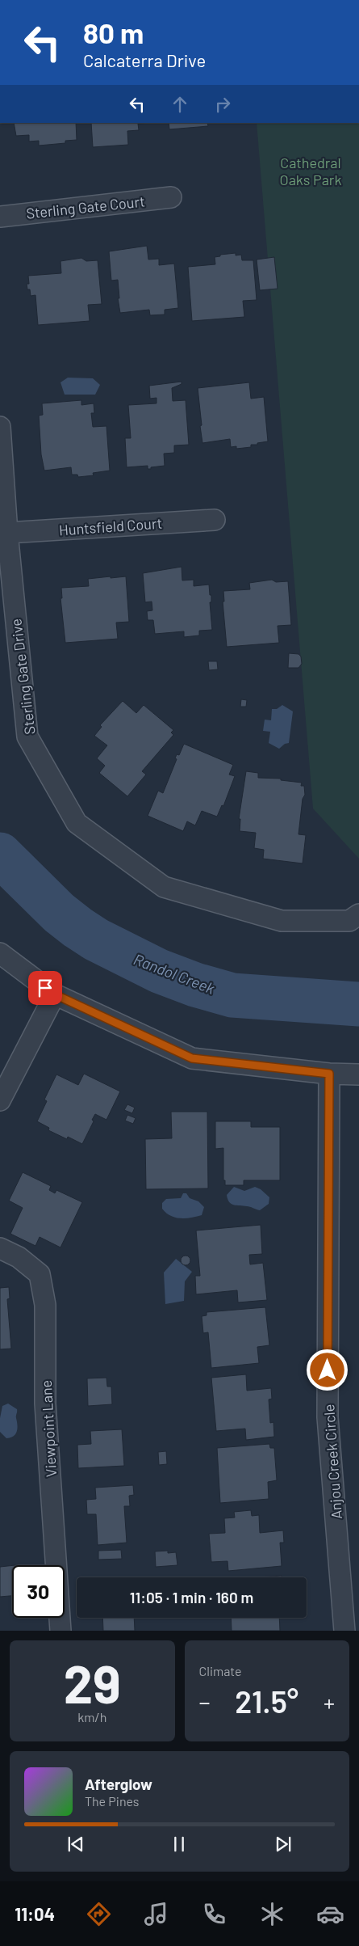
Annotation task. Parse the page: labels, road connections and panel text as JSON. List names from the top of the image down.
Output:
{
  "streets": {
    "street": [
      "Sterling Gate Court",
      "Huntsfield Court",
      "Sterling Gate Drive",
      "Viewpoint Lane",
      "Anjou Creek Circle"
    ]
  },
  "crossings": [
    ["Huntsfield Court", "Sterling Gate Drive"]
  ],
  "water": ["Randol Creek"],
  "parks": ["Cathedral Oaks Park"],
  "page": {
    "turn": ["80 m", "Calcaterra Drive"],
    "limit": "30",
    "trip": "11:05 · 1 min · 160 m",
    "tile": [
      ["29", "km/h"],
      "Climate"
    ],
    "heat": ["−", "21.5°", "+"],
    "song": ["Afterglow", "The Pines"],
    "tabs": "11:04"
  }
}
